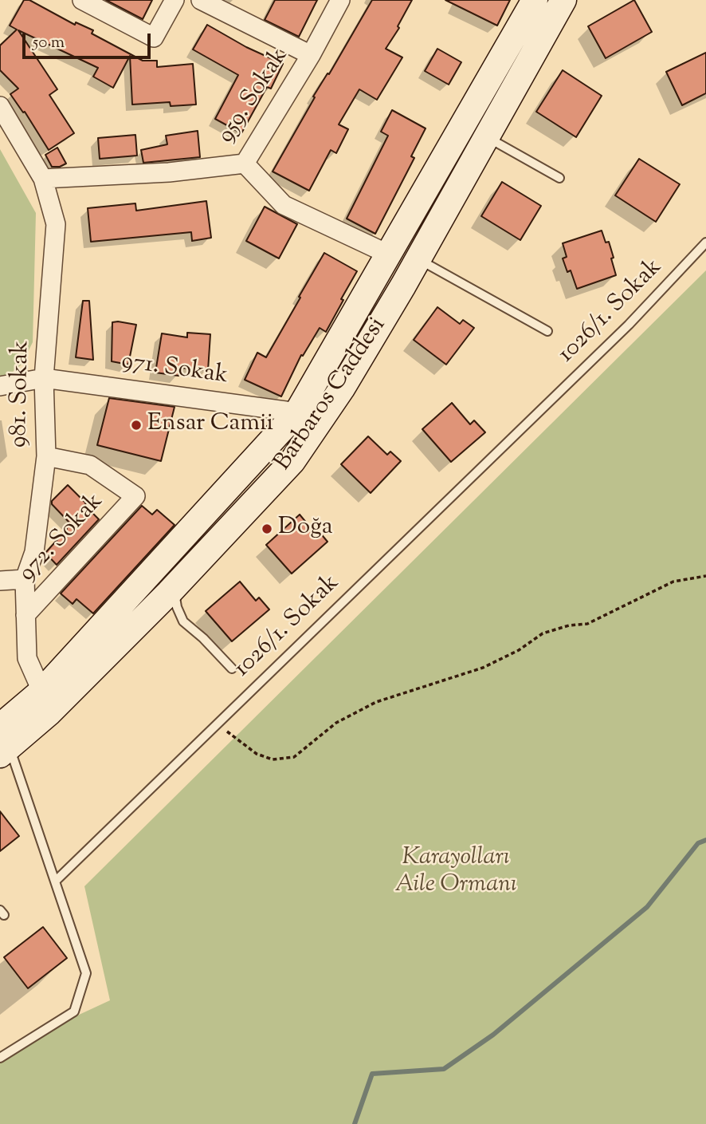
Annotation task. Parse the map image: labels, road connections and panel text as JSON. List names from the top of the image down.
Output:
{
  "streets": {
    "main road": ["Barbaros Caddesi"],
    "street": [
      "959. Sokak",
      "971. Sokak",
      "981. Sokak",
      "972. Sokak"
    ],
    "lane": ["1026/1. Sokak"]
  },
  "crossings": [
    ["959. Sokak", "981. Sokak"],
    ["971. Sokak", "981. Sokak"],
    ["971. Sokak", "Barbaros Caddesi"],
    ["981. Sokak", "Barbaros Caddesi"],
    ["981. Sokak", "972. Sokak"]
  ],
  "parks": ["Karayolları Aile Ormanı"],
  "places": ["Ensar Camii", "Doğa"],
  "scale_bar": "50 m"
}
